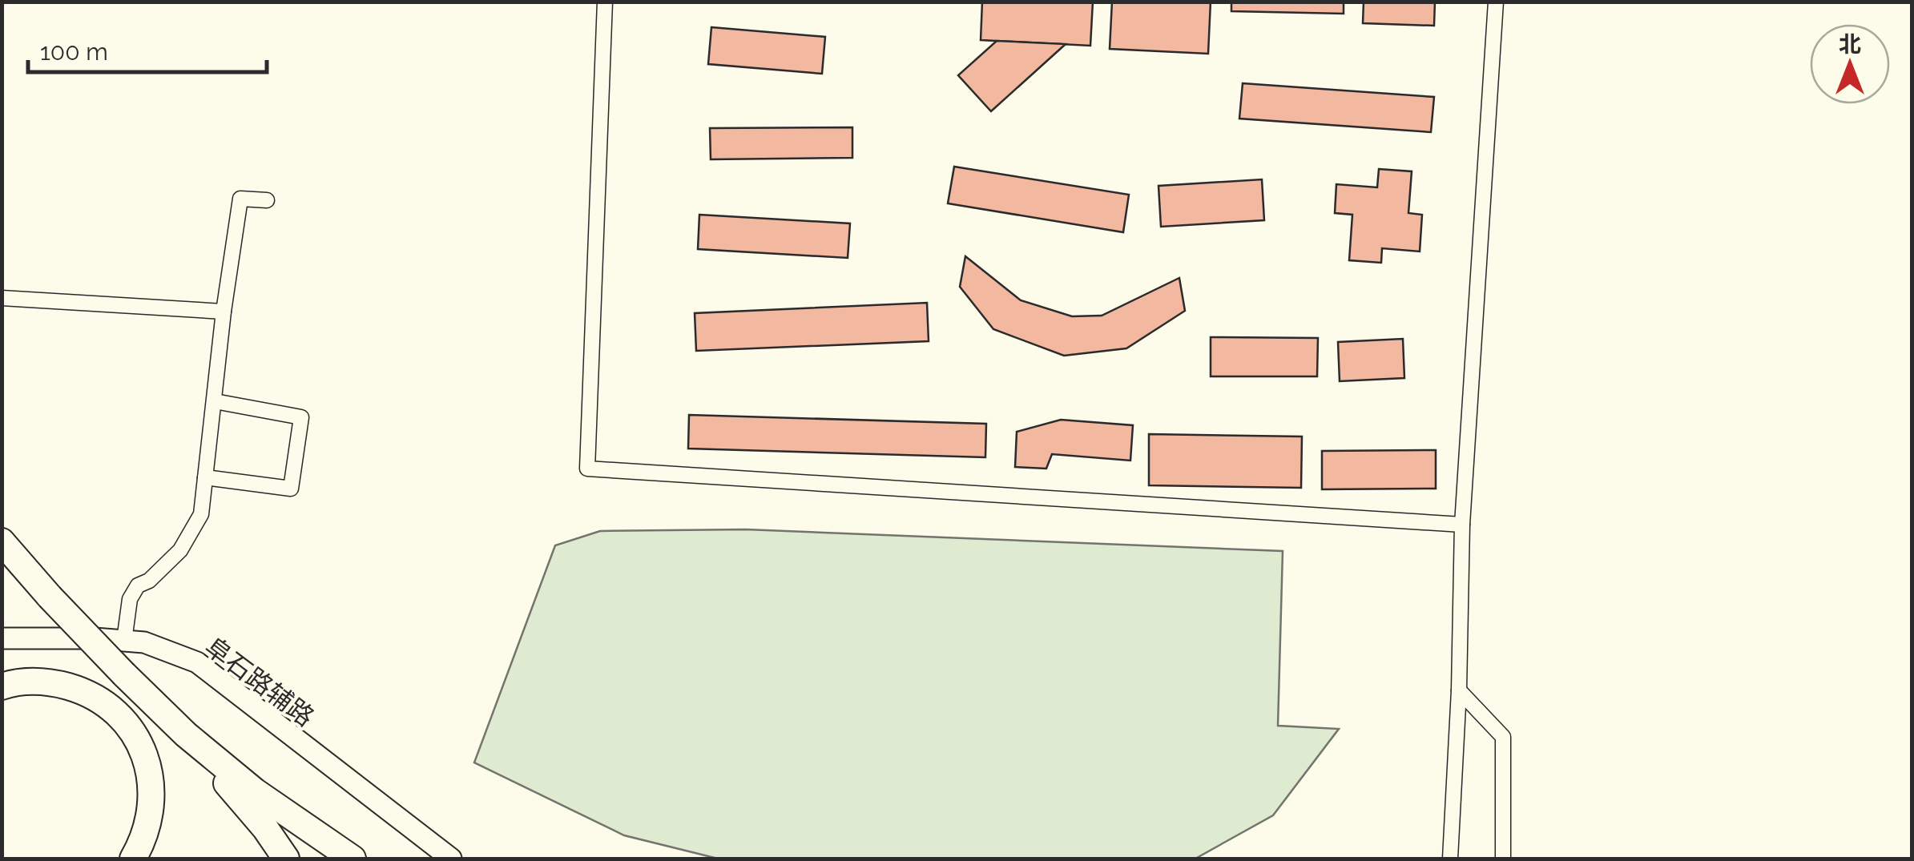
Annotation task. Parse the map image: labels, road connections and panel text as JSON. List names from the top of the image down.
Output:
{
  "streets": {
    "main road": ["阜石路辅路"]
  },
  "scale_bar": "100 m",
  "north": "top"
}
